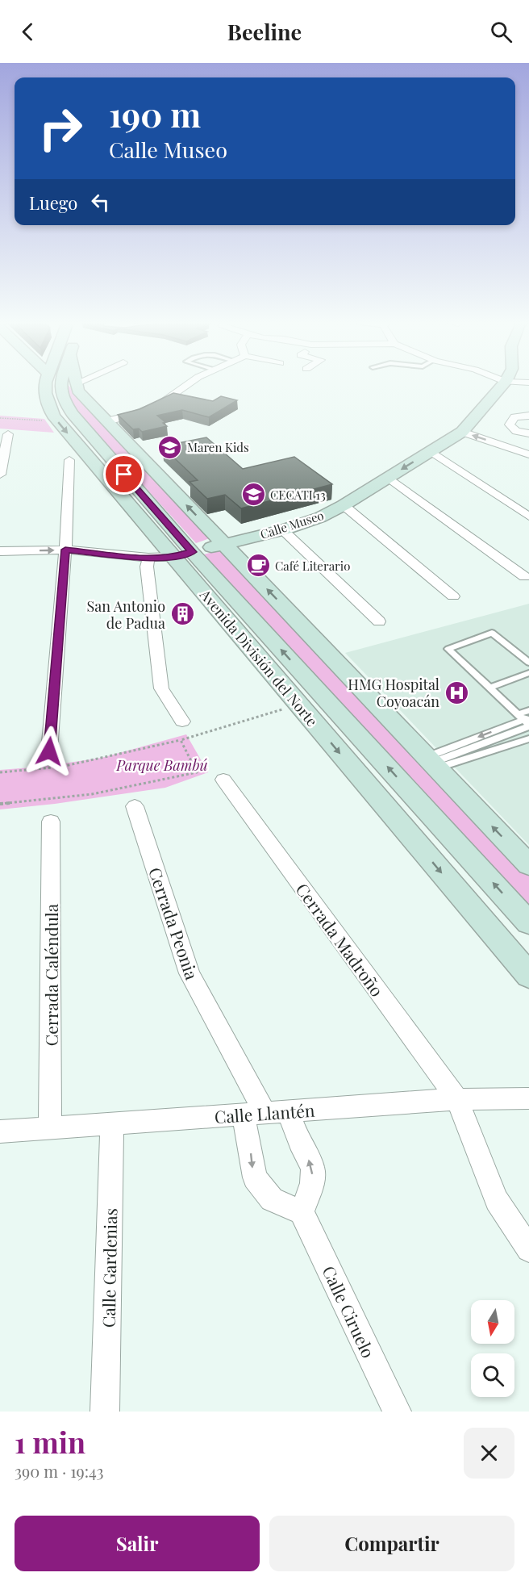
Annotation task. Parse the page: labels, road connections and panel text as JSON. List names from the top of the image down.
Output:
{
  "streets": {
    "main road": ["Calle Museo", "Avenida División del Norte"],
    "street": [
      "Cerrada Peonia",
      "Cerrada Madroño",
      "Cerrada Caléndula",
      "Calle Llantén",
      "Calle Gardenias",
      "Calle Ciruelo"
    ]
  },
  "crossings": [
    ["Calle Museo", "Avenida División del Norte"],
    ["Cerrada Peonia", "Calle Llantén"],
    ["Cerrada Madroño", "Calle Llantén"],
    ["Cerrada Caléndula", "Calle Llantén"],
    ["Calle Llantén", "Calle Gardenias"]
  ],
  "parks": ["Parque Bambú"],
  "places": {
    "school or university": ["Maren Kids", "CECATI 13"],
    "cafe": ["Café Literario"],
    "building": ["San Antonio de Padua"],
    "hospital": ["HMG Hospital Coyoacán"]
  },
  "north": "bottom",
  "page": {
    "header": "Beeline",
    "turn": ["190 m", "Calle Museo"],
    "then": "Luego",
    "heading": ["1 min", "390 m · 19:43"],
    "buttons": ["Salir", "Compartir"]
  }
}
